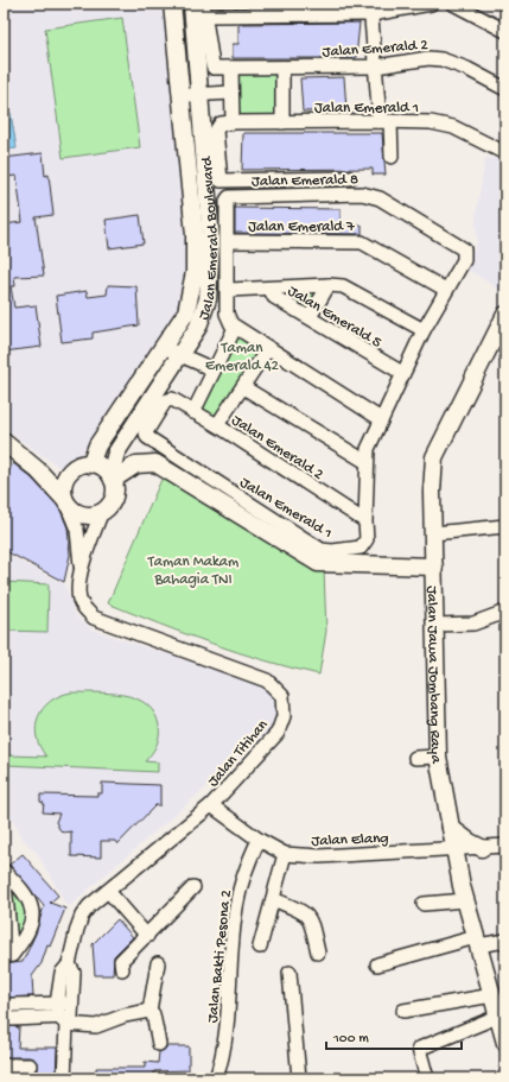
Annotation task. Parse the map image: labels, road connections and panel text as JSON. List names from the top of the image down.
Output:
{
  "streets": {
    "main road": ["Jalan Emerald Boulevard", "Jalan Jawa Jombang Raya"],
    "street": [
      "Jalan Emerald 2",
      "Jalan Emerald 1",
      "Jalan Emerald 8",
      "Jalan Emerald 7",
      "Jalan Emerald 5",
      "Jalan Titihan",
      "Jalan Elang",
      "Jalan Bakti Pesona 2"
    ]
  },
  "crossings": [
    ["Jalan Emerald 2", "Jalan Emerald 1"],
    ["Jalan Emerald 2", "Jalan Emerald Boulevard"],
    ["Jalan Emerald 1", "Jalan Emerald 8"],
    ["Jalan Emerald 1", "Jalan Emerald 7"],
    ["Jalan Emerald 1", "Jalan Emerald 5"],
    ["Jalan Emerald 8", "Jalan Emerald 7"],
    ["Jalan Emerald Boulevard", "Jalan Titihan"],
    ["Jalan Jawa Jombang Raya", "Jalan Elang"],
    ["Jalan Titihan", "Jalan Elang"],
    ["Jalan Elang", "Jalan Bakti Pesona 2"]
  ],
  "parks": ["Taman Emerald 42", "Taman Makam Bahagia TNI"],
  "scale_bar": "100 m"
}
